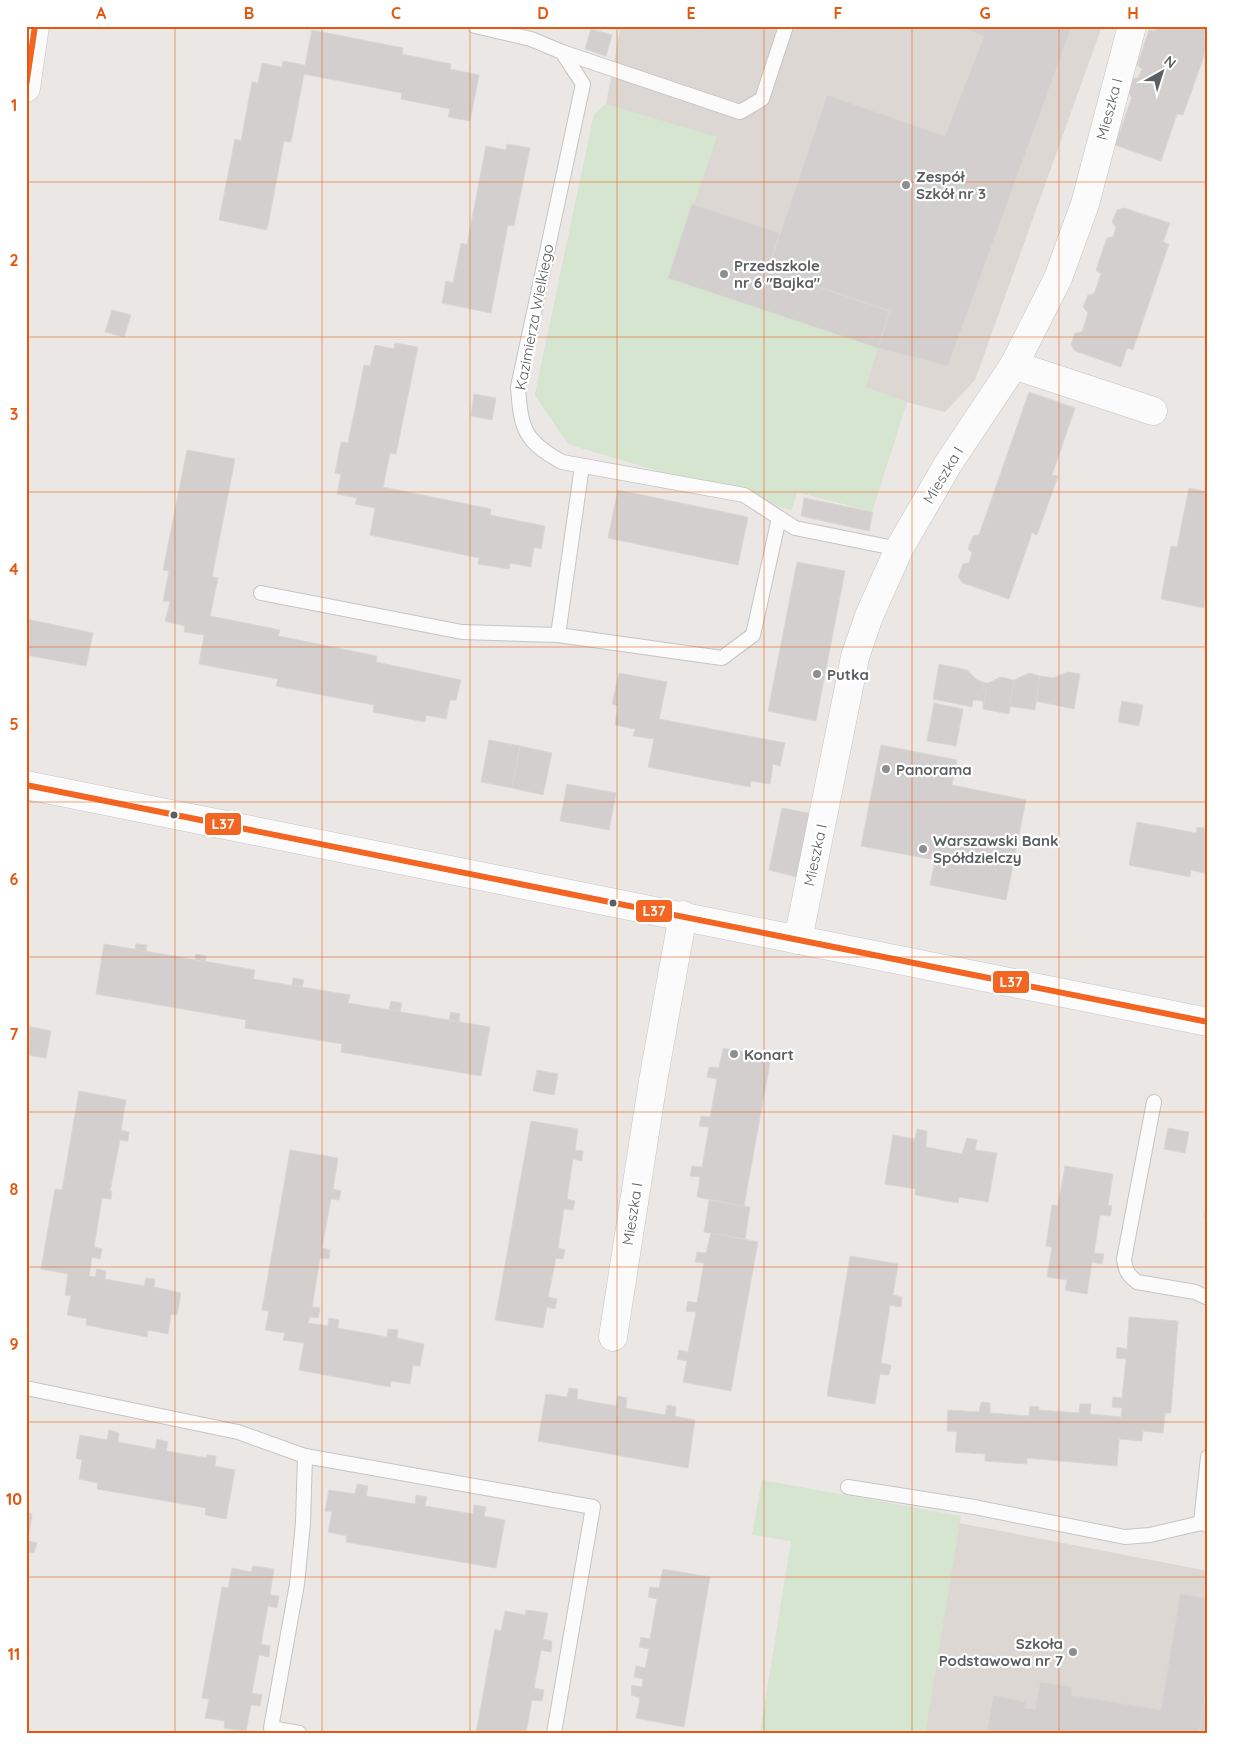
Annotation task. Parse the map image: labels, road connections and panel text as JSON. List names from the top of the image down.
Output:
{
  "streets": {
    "street": ["Mieszka I"],
    "lane": ["Kazimierza Wielkiego"]
  },
  "crossings": [
    ["Mieszka I", "Kazimierza Wielkiego"]
  ],
  "places": [
    "Zespół Szkół nr 3",
    "Przedszkole nr 6 \"Bajka\"",
    "Putka",
    "Panorama",
    "Warszawski Bank Spółdzielczy",
    "Konart",
    "Szkoła Podstawowa nr 7"
  ],
  "lines": ["transit line L37"],
  "north": "top right",
  "grid": {
    "columns": [
      "A",
      "B",
      "C",
      "D",
      "E",
      "F",
      "G",
      "H"
    ],
    "rows": [
      "1",
      "2",
      "3",
      "4",
      "5",
      "6",
      "7",
      "8",
      "9",
      "10",
      "11"
    ]
  }
}
